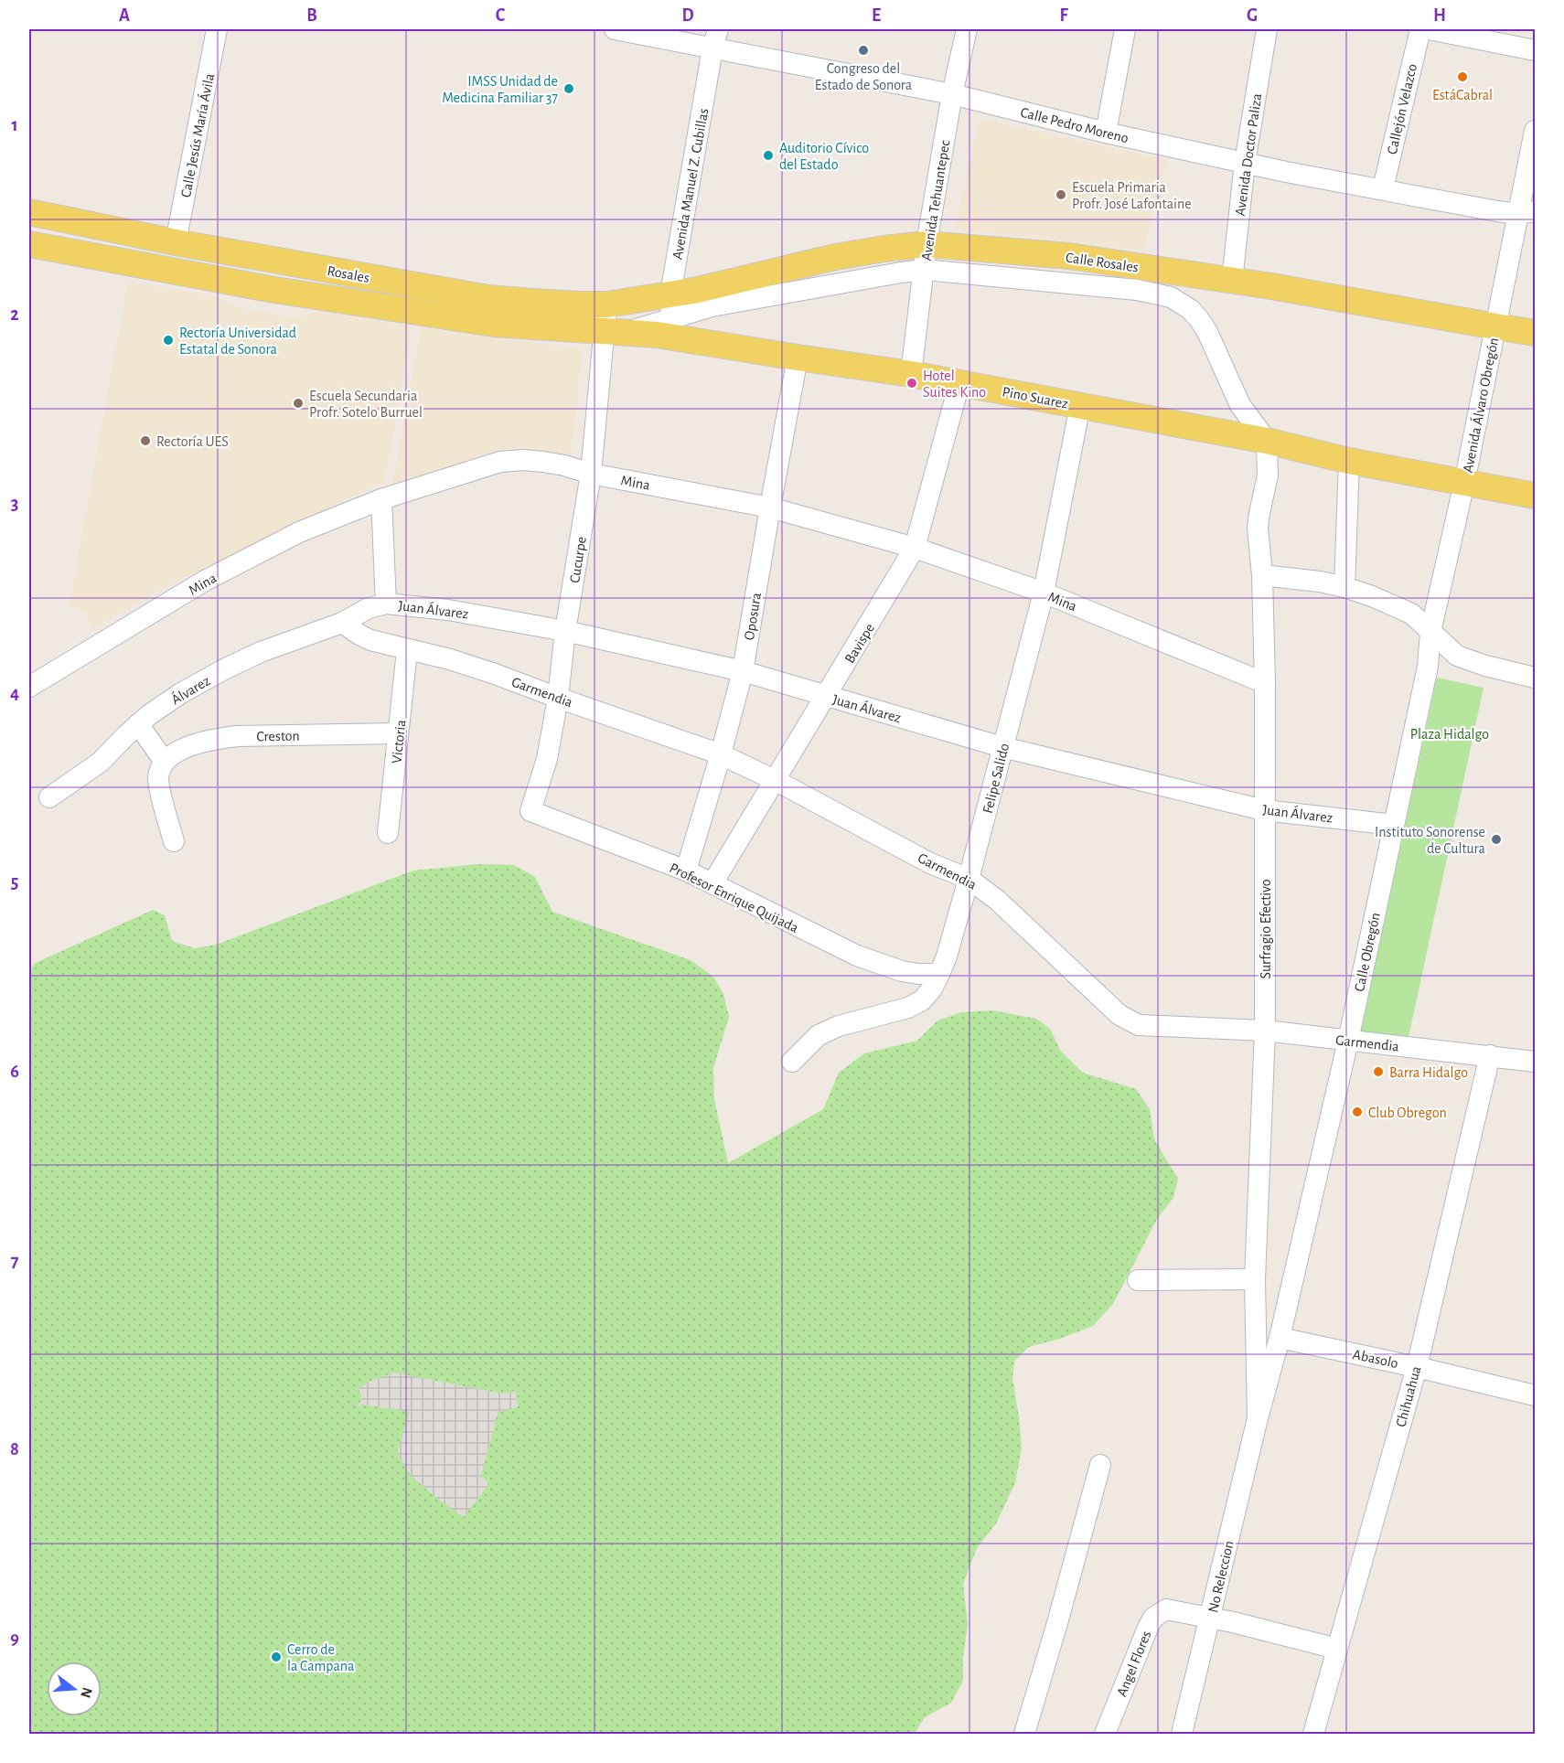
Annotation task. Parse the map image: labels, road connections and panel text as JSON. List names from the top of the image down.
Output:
{
  "streets": {
    "main road": ["Calle Rosales", "Rosales", "Pino Suarez"],
    "street": [
      "Callejón Velazco",
      "Calle Pedro Moreno",
      "Calle Jesús María Ávila",
      "Avenida Doctor Paliza",
      "Avenida Manuel Z. Cubillas",
      "Avenida Tehuantepec",
      "Avenida Álvaro Obregón",
      "Mina",
      "Cucurpe",
      "Juan Álvarez",
      "Oposura",
      "Bavispe",
      "Álvarez",
      "Garmendia",
      "Creston",
      "Victoria",
      "Felipe Salido",
      "Profesor Enrique Quijada",
      "Surfragio Efectivo",
      "Calle Obregón",
      "Abasolo",
      "Chihuahua",
      "No Releccion",
      "Angel Flores"
    ]
  },
  "crossings": [
    ["Callejón Velazco", "Calle Pedro Moreno"],
    ["Calle Pedro Moreno", "Avenida Doctor Paliza"],
    ["Calle Pedro Moreno", "Avenida Manuel Z. Cubillas"],
    ["Calle Pedro Moreno", "Avenida Tehuantepec"],
    ["Calle Pedro Moreno", "Avenida Álvaro Obregón"],
    ["Calle Jesús María Ávila", "Rosales"],
    ["Avenida Doctor Paliza", "Calle Rosales"],
    ["Avenida Manuel Z. Cubillas", "Calle Rosales"],
    ["Avenida Manuel Z. Cubillas", "Rosales"],
    ["Avenida Manuel Z. Cubillas", "Pino Suarez"],
    ["Avenida Tehuantepec", "Calle Rosales"],
    ["Avenida Tehuantepec", "Pino Suarez"],
    ["Calle Rosales", "Rosales"],
    ["Calle Rosales", "Pino Suarez"],
    ["Calle Rosales", "Avenida Álvaro Obregón"],
    ["Calle Rosales", "Surfragio Efectivo"],
    ["Rosales", "Pino Suarez"],
    ["Rosales", "Cucurpe"],
    ["Pino Suarez", "Avenida Álvaro Obregón"],
    ["Pino Suarez", "Cucurpe"],
    ["Pino Suarez", "Oposura"],
    ["Pino Suarez", "Bavispe"],
    ["Pino Suarez", "Felipe Salido"],
    ["Pino Suarez", "Surfragio Efectivo"],
    ["Pino Suarez", "Calle Obregón"],
    ["Avenida Álvaro Obregón", "Calle Obregón"],
    ["Mina", "Cucurpe"],
    ["Mina", "Oposura"],
    ["Mina", "Bavispe"],
    ["Mina", "Felipe Salido"],
    ["Mina", "Surfragio Efectivo"],
    ["Cucurpe", "Juan Álvarez"],
    ["Cucurpe", "Garmendia"],
    ["Cucurpe", "Profesor Enrique Quijada"],
    ["Juan Álvarez", "Oposura"],
    ["Juan Álvarez", "Bavispe"],
    ["Juan Álvarez", "Álvarez"],
    ["Juan Álvarez", "Garmendia"],
    ["Juan Álvarez", "Felipe Salido"],
    ["Juan Álvarez", "Surfragio Efectivo"],
    ["Juan Álvarez", "Calle Obregón"],
    ["Oposura", "Garmendia"],
    ["Oposura", "Profesor Enrique Quijada"],
    ["Bavispe", "Garmendia"],
    ["Bavispe", "Profesor Enrique Quijada"],
    ["Álvarez", "Garmendia"],
    ["Garmendia", "Victoria"],
    ["Garmendia", "Felipe Salido"],
    ["Garmendia", "Surfragio Efectivo"],
    ["Garmendia", "Calle Obregón"],
    ["Garmendia", "Chihuahua"],
    ["Creston", "Victoria"],
    ["Felipe Salido", "Profesor Enrique Quijada"],
    ["Surfragio Efectivo", "Calle Obregón"],
    ["Surfragio Efectivo", "No Releccion"],
    ["Calle Obregón", "Abasolo"],
    ["Calle Obregón", "No Releccion"],
    ["Abasolo", "Chihuahua"],
    ["Chihuahua", "Angel Flores"],
    ["No Releccion", "Angel Flores"]
  ],
  "parks": ["Plaza Hidalgo"],
  "places": [
    "Congreso del Estado de Sonora",
    "EstáCabral",
    "IMSS Unidad de Medicina Familiar 37",
    "Auditorio Cívico del Estado",
    "Escuela Primaria Profr. José Lafontaine",
    "Rectoría Universidad Estatal de Sonora",
    "Hotel Suites Kino",
    "Escuela Secundaria Profr. Sotelo Burruel",
    "Rectoría UES",
    "Instituto Sonorense de Cultura",
    "Barra Hidalgo",
    "Club Obregon",
    "Cerro de la Campana"
  ],
  "north": "right",
  "grid": {
    "columns": [
      "A",
      "B",
      "C",
      "D",
      "E",
      "F",
      "G",
      "H"
    ],
    "rows": [
      "1",
      "2",
      "3",
      "4",
      "5",
      "6",
      "7",
      "8",
      "9"
    ]
  }
}
